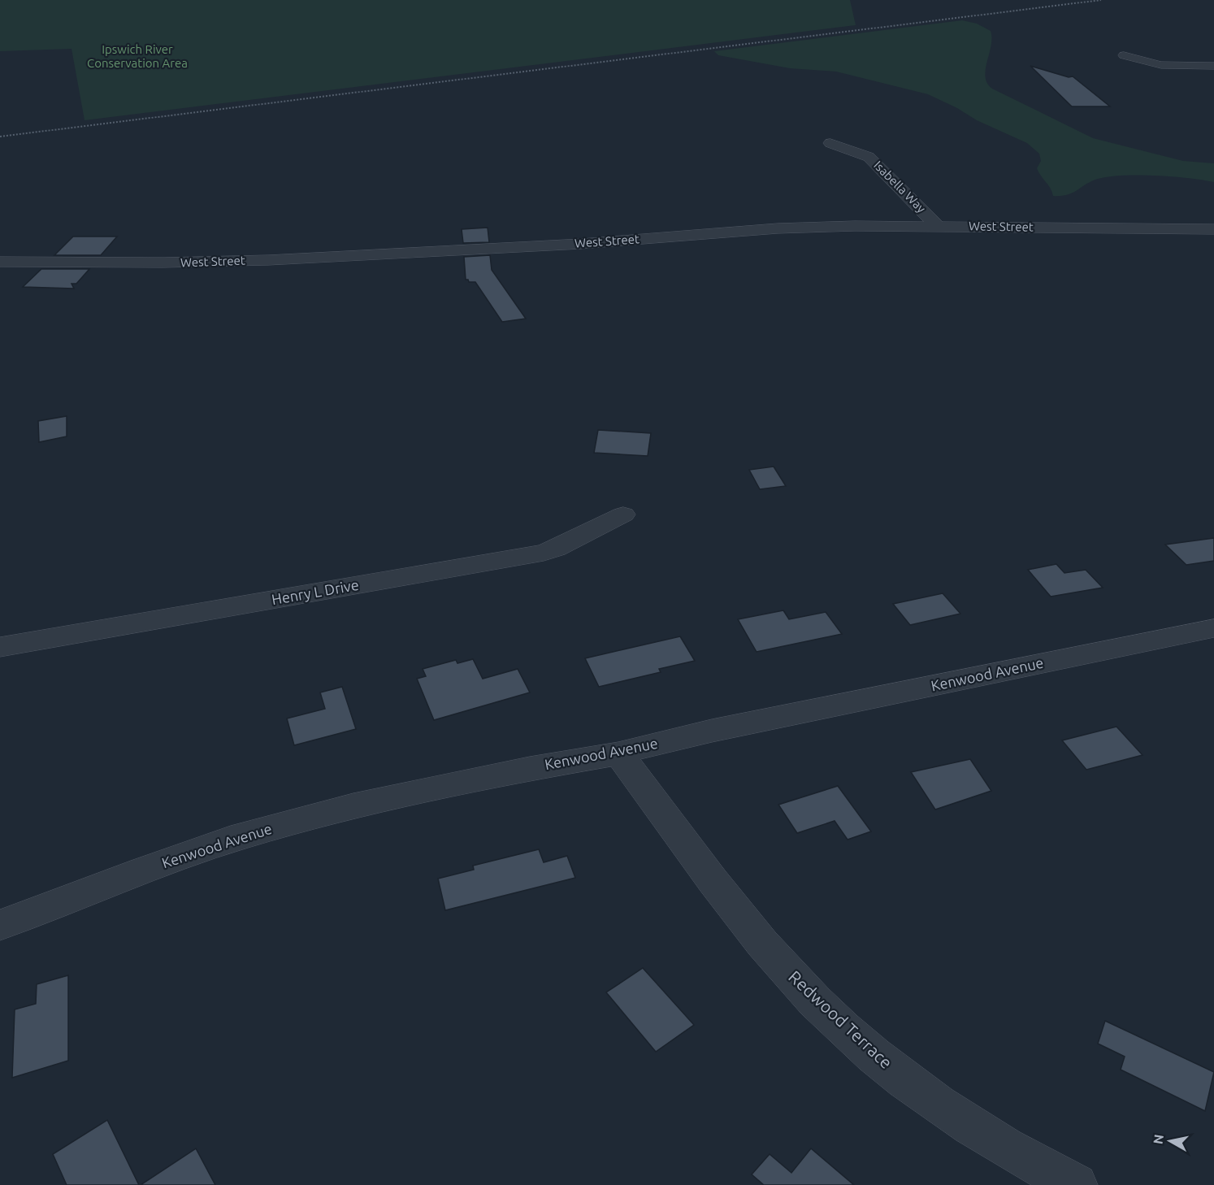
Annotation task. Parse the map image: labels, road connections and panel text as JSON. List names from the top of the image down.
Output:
{
  "streets": {
    "street": [
      "Isabella Way",
      "West Street",
      "Henry L Drive",
      "Kenwood Avenue",
      "Redwood Terrace"
    ]
  },
  "crossings": [
    ["Isabella Way", "West Street"],
    ["Kenwood Avenue", "Redwood Terrace"]
  ],
  "parks": ["Ipswich River Conservation Area"],
  "north": "left"
}
